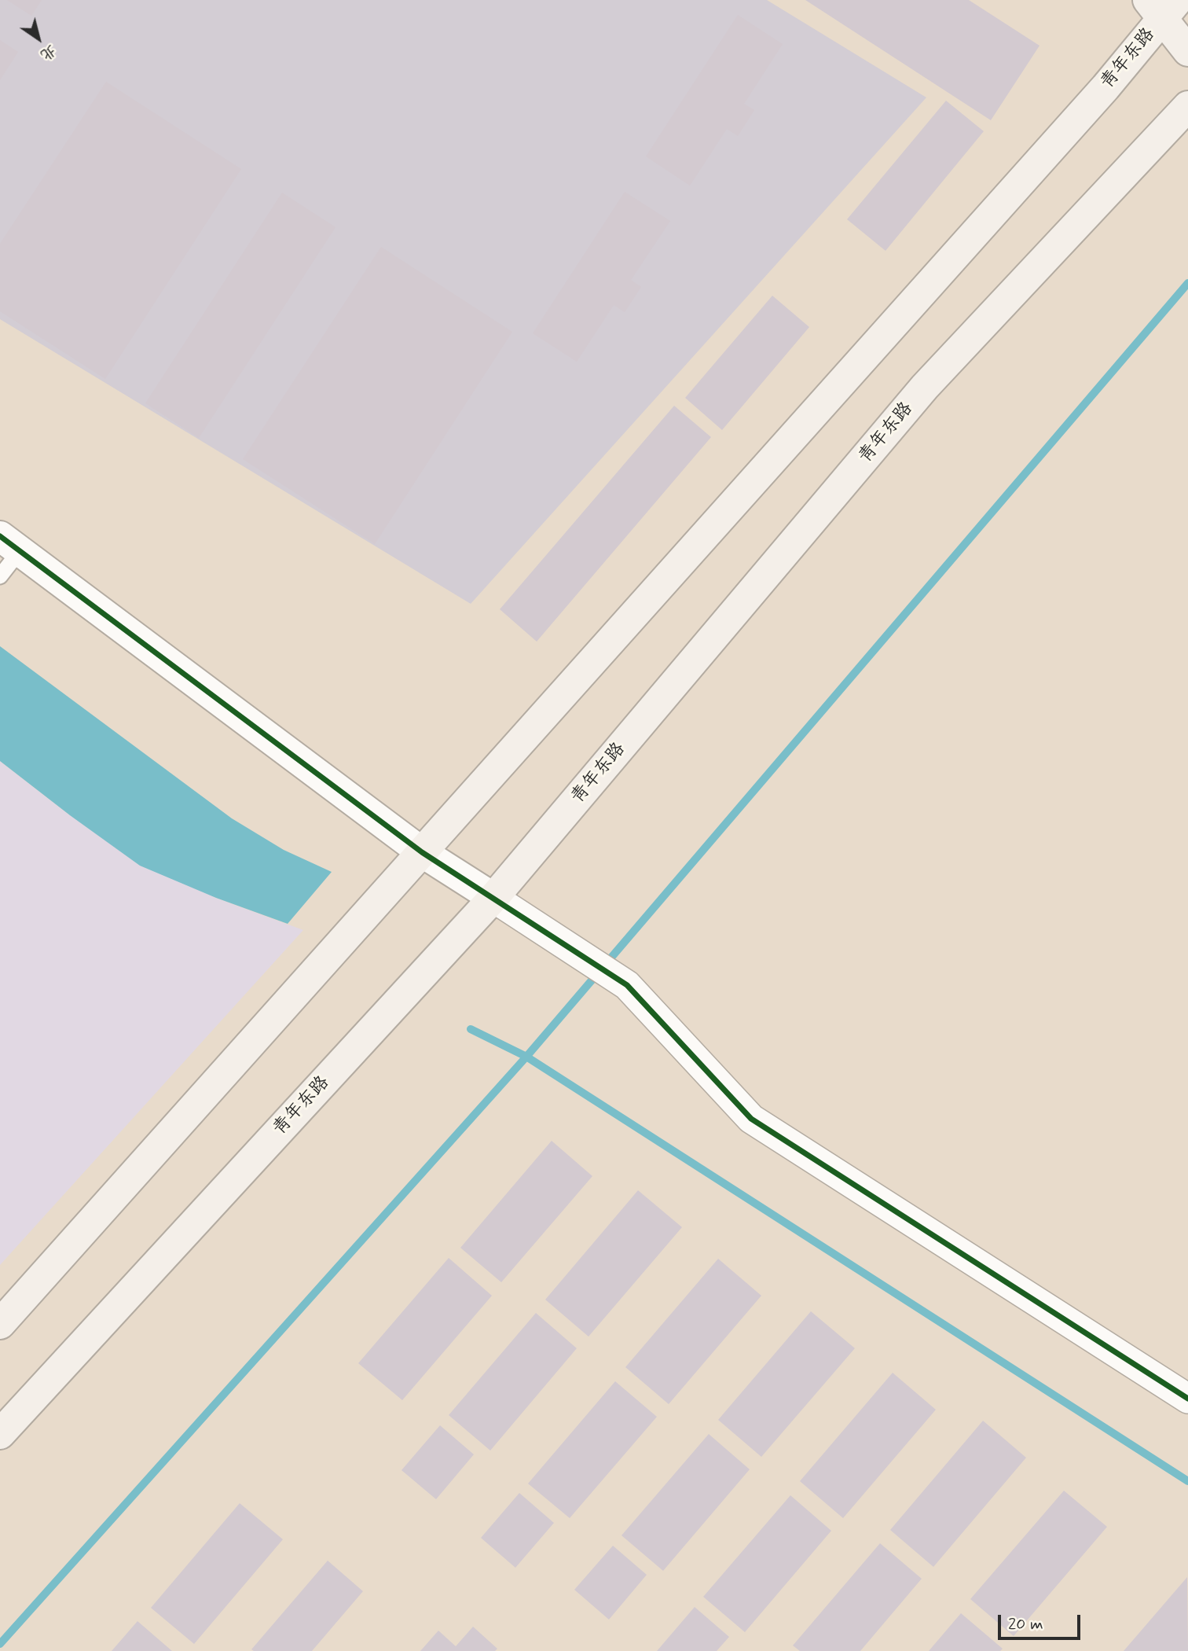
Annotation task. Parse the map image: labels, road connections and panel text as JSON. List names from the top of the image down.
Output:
{
  "streets": {
    "main road": ["青年东路"]
  },
  "scale_bar": "20 m",
  "north": "bottom right"
}
